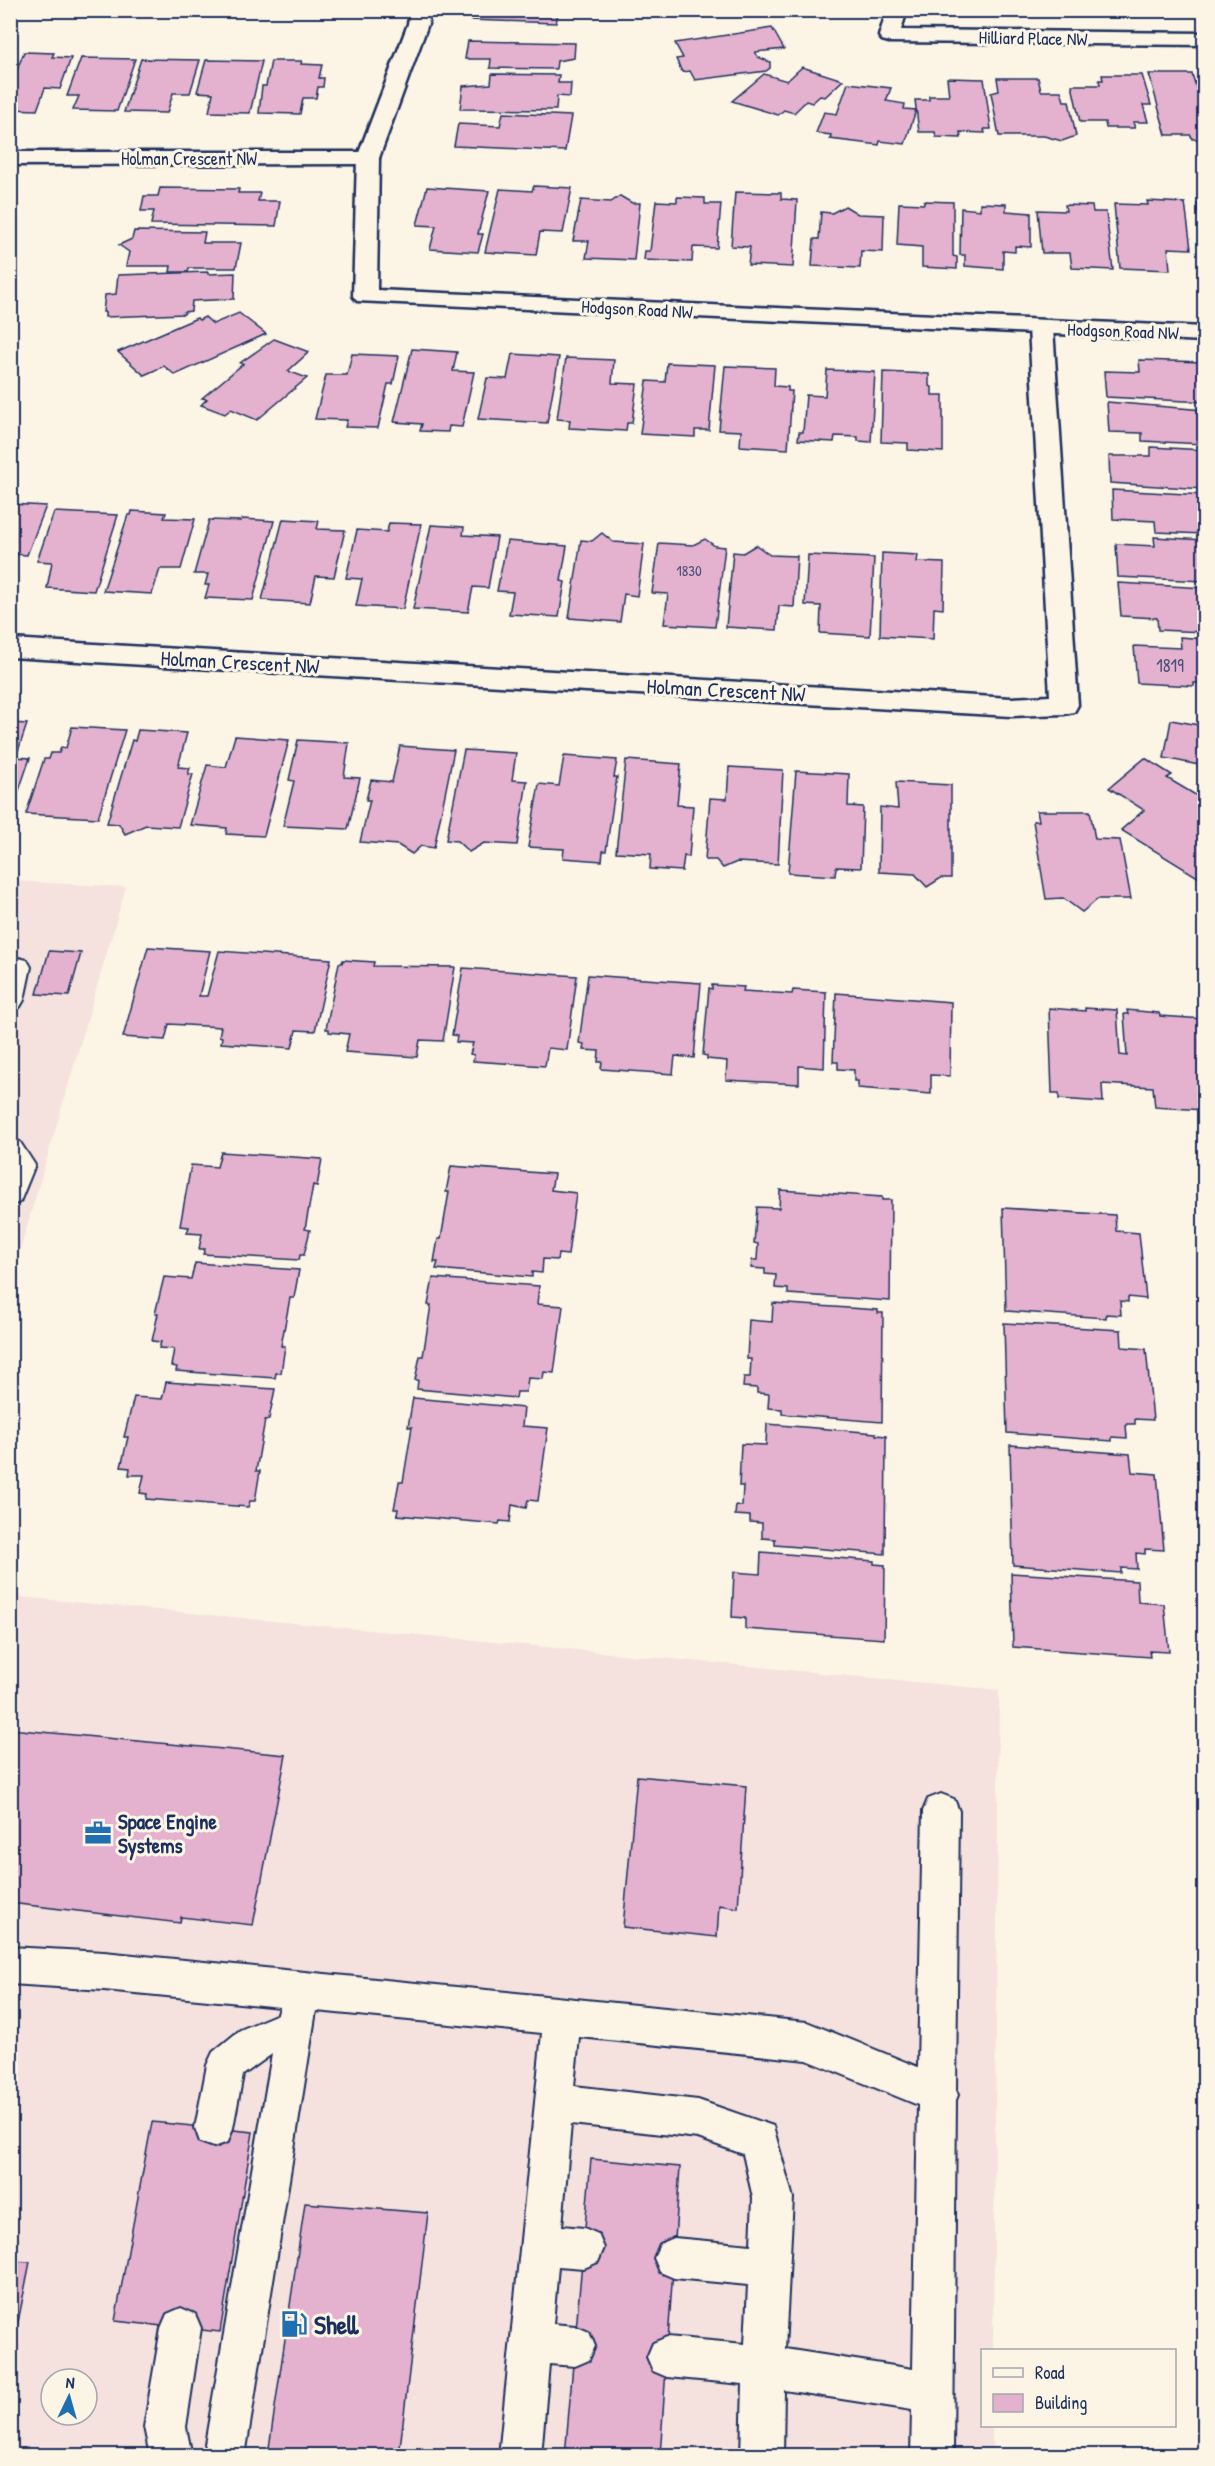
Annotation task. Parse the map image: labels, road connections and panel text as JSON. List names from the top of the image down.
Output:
{
  "streets": {
    "street": ["Hilliard Place NW", "Holman Crescent NW", "Hodgson Road NW"]
  },
  "crossings": [
    ["Holman Crescent NW", "Hodgson Road NW"]
  ],
  "places": {
    "office": ["Space Engine Systems"],
    "fuel station": ["Shell"]
  },
  "house_numbers": ["1830", "1819"],
  "legend": ["Road", "Building"],
  "north": "top"
}
